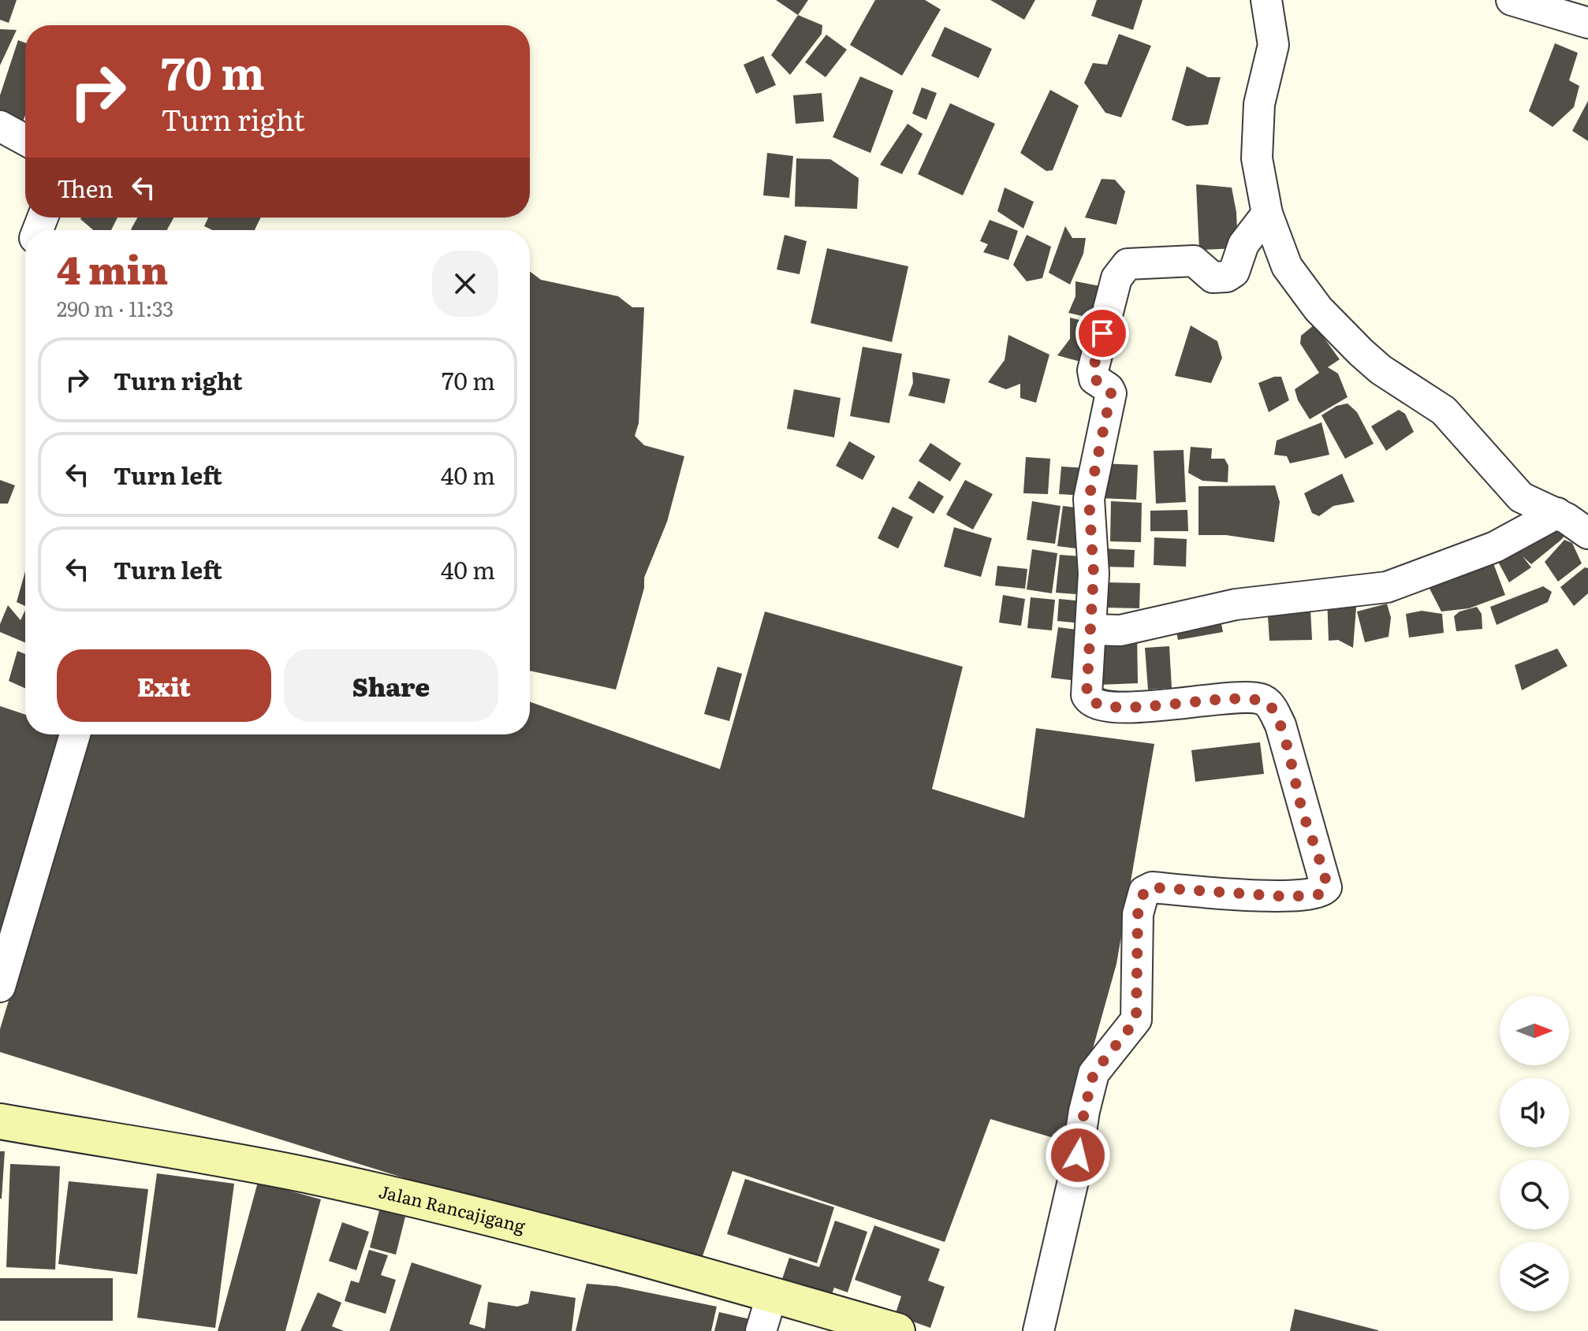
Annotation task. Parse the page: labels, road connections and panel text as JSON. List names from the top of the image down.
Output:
{
  "streets": {
    "main road": ["Jalan Rancajigang"]
  },
  "north": "right",
  "page": {
    "turn": ["70 m", "Turn right"],
    "then": "Then",
    "heading": ["4 min", "290 m · 11:33"],
    "list": [
      {
        "name": "Turn right",
        "value": "70 m"
      },
      {
        "name": "Turn left",
        "value": "40 m"
      },
      {
        "name": "Turn left",
        "value": "40 m"
      }
    ],
    "buttons": ["Exit", "Share"]
  }
}
